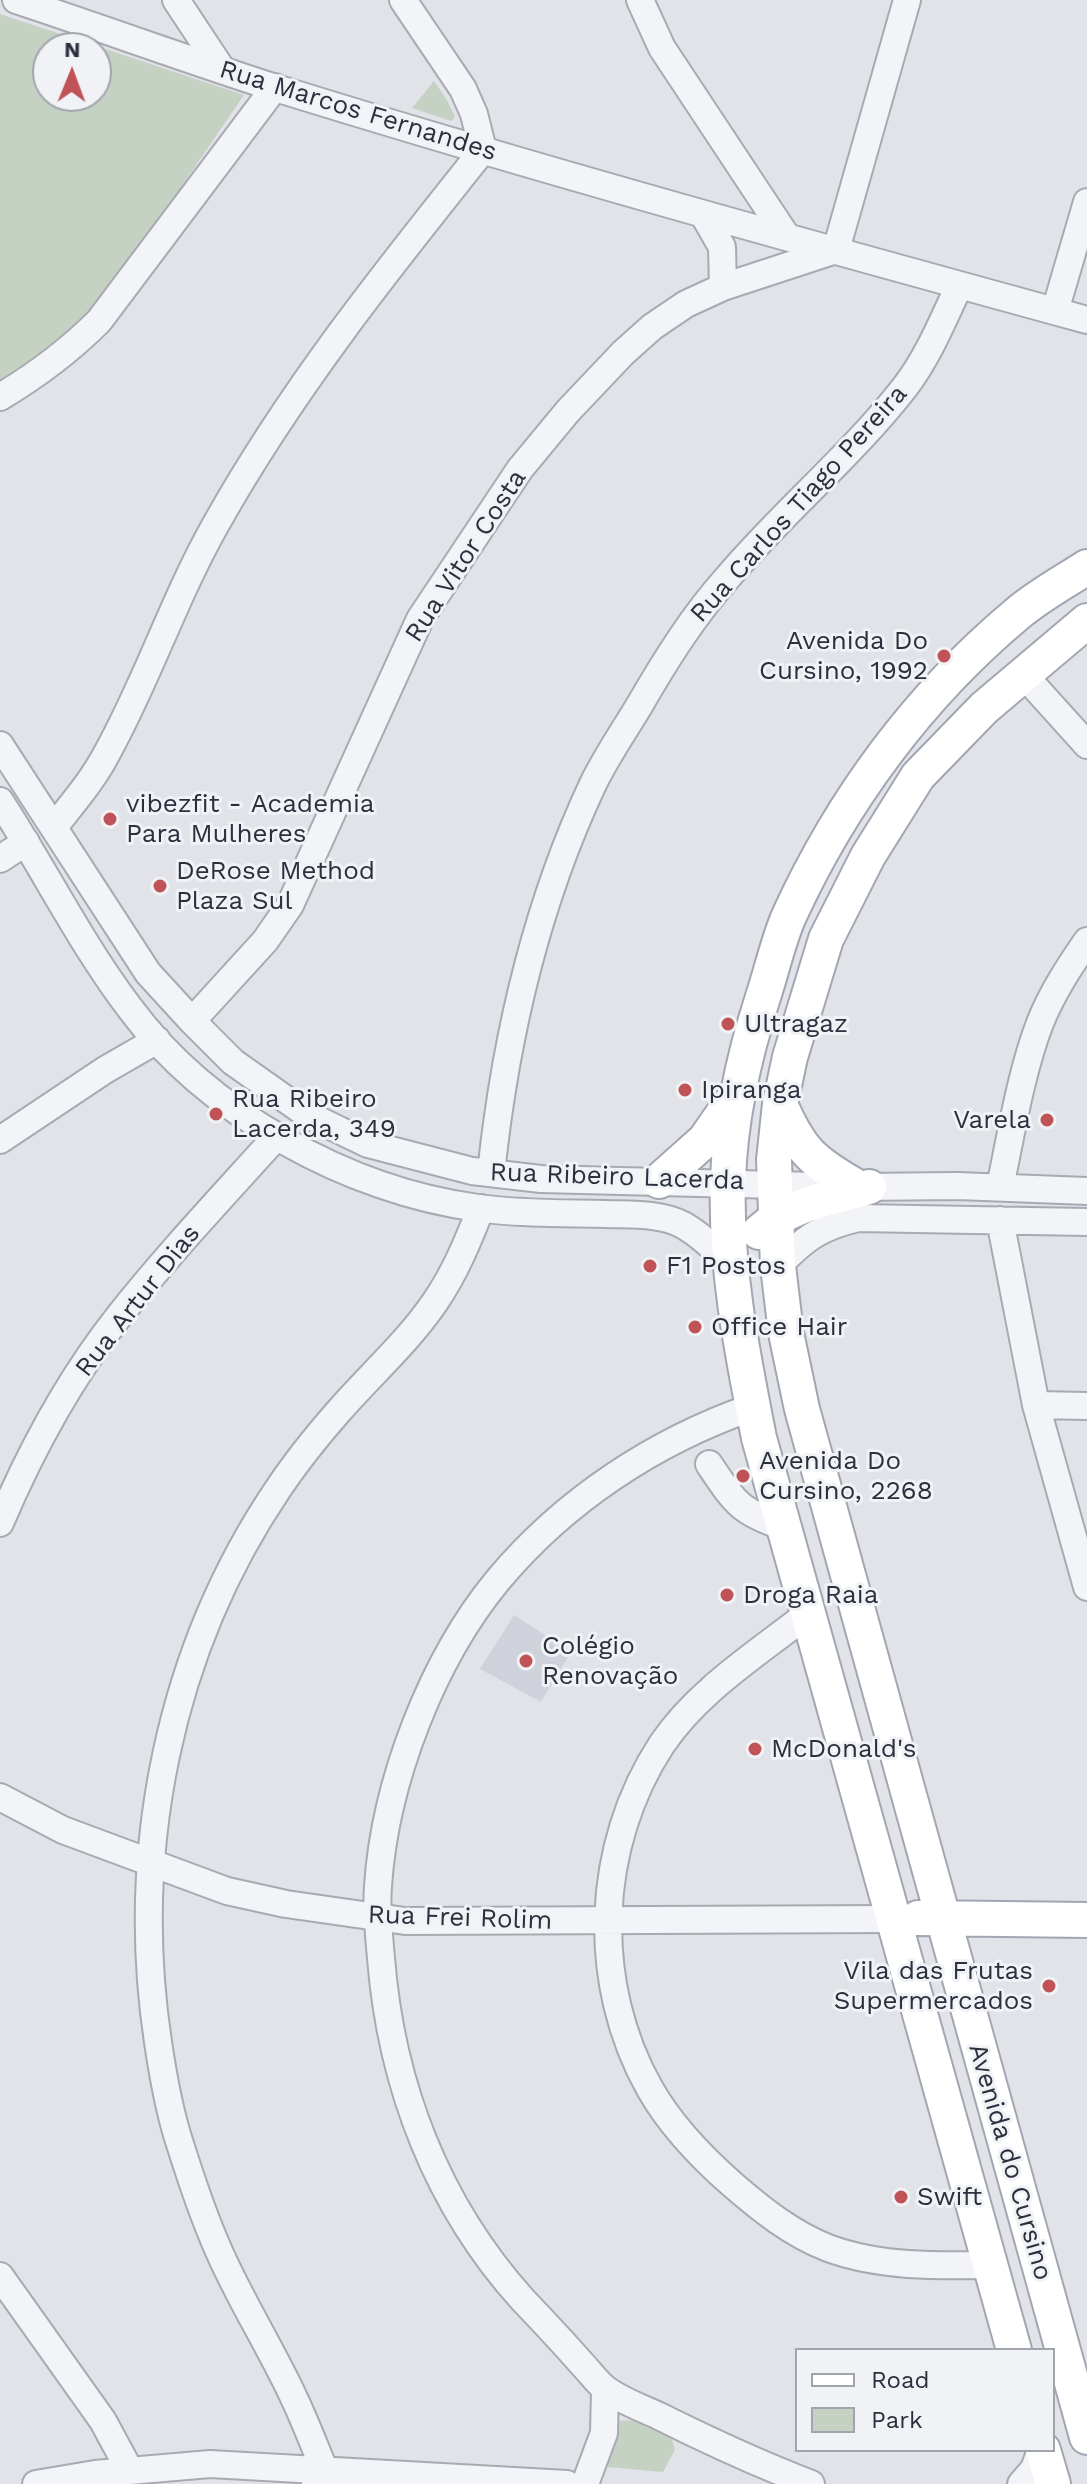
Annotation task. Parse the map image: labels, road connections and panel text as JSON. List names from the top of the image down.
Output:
{
  "streets": {
    "main road": ["Rua Frei Rolim", "Avenida do Cursino"],
    "street": [
      "Rua Marcos Fernandes",
      "Rua Carlos Tiago Pereira",
      "Rua Vitor Costa",
      "Rua Ribeiro Lacerda",
      "Rua Artur Dias"
    ]
  },
  "crossings": [
    ["Rua Marcos Fernandes", "Rua Carlos Tiago Pereira"],
    ["Rua Marcos Fernandes", "Rua Vitor Costa"],
    ["Rua Carlos Tiago Pereira", "Rua Ribeiro Lacerda"],
    ["Rua Vitor Costa", "Rua Ribeiro Lacerda"],
    ["Rua Ribeiro Lacerda", "Rua Artur Dias"],
    ["Rua Ribeiro Lacerda", "Avenida do Cursino"],
    ["Rua Frei Rolim", "Avenida do Cursino"]
  ],
  "places": [
    "Avenida Do Cursino, 1992",
    "vibezfit - Academia Para Mulheres",
    "DeRose Method Plaza Sul",
    "Ultragaz",
    "Ipiranga",
    "Rua Ribeiro Lacerda, 349",
    "Varela",
    "F1 Postos",
    "Office Hair",
    "Avenida Do Cursino, 2268",
    "Droga Raia",
    "Colégio Renovação",
    "McDonald's",
    "Vila das Frutas Supermercados",
    "Swift"
  ],
  "legend": ["Road", "Park"],
  "north": "top"
}
